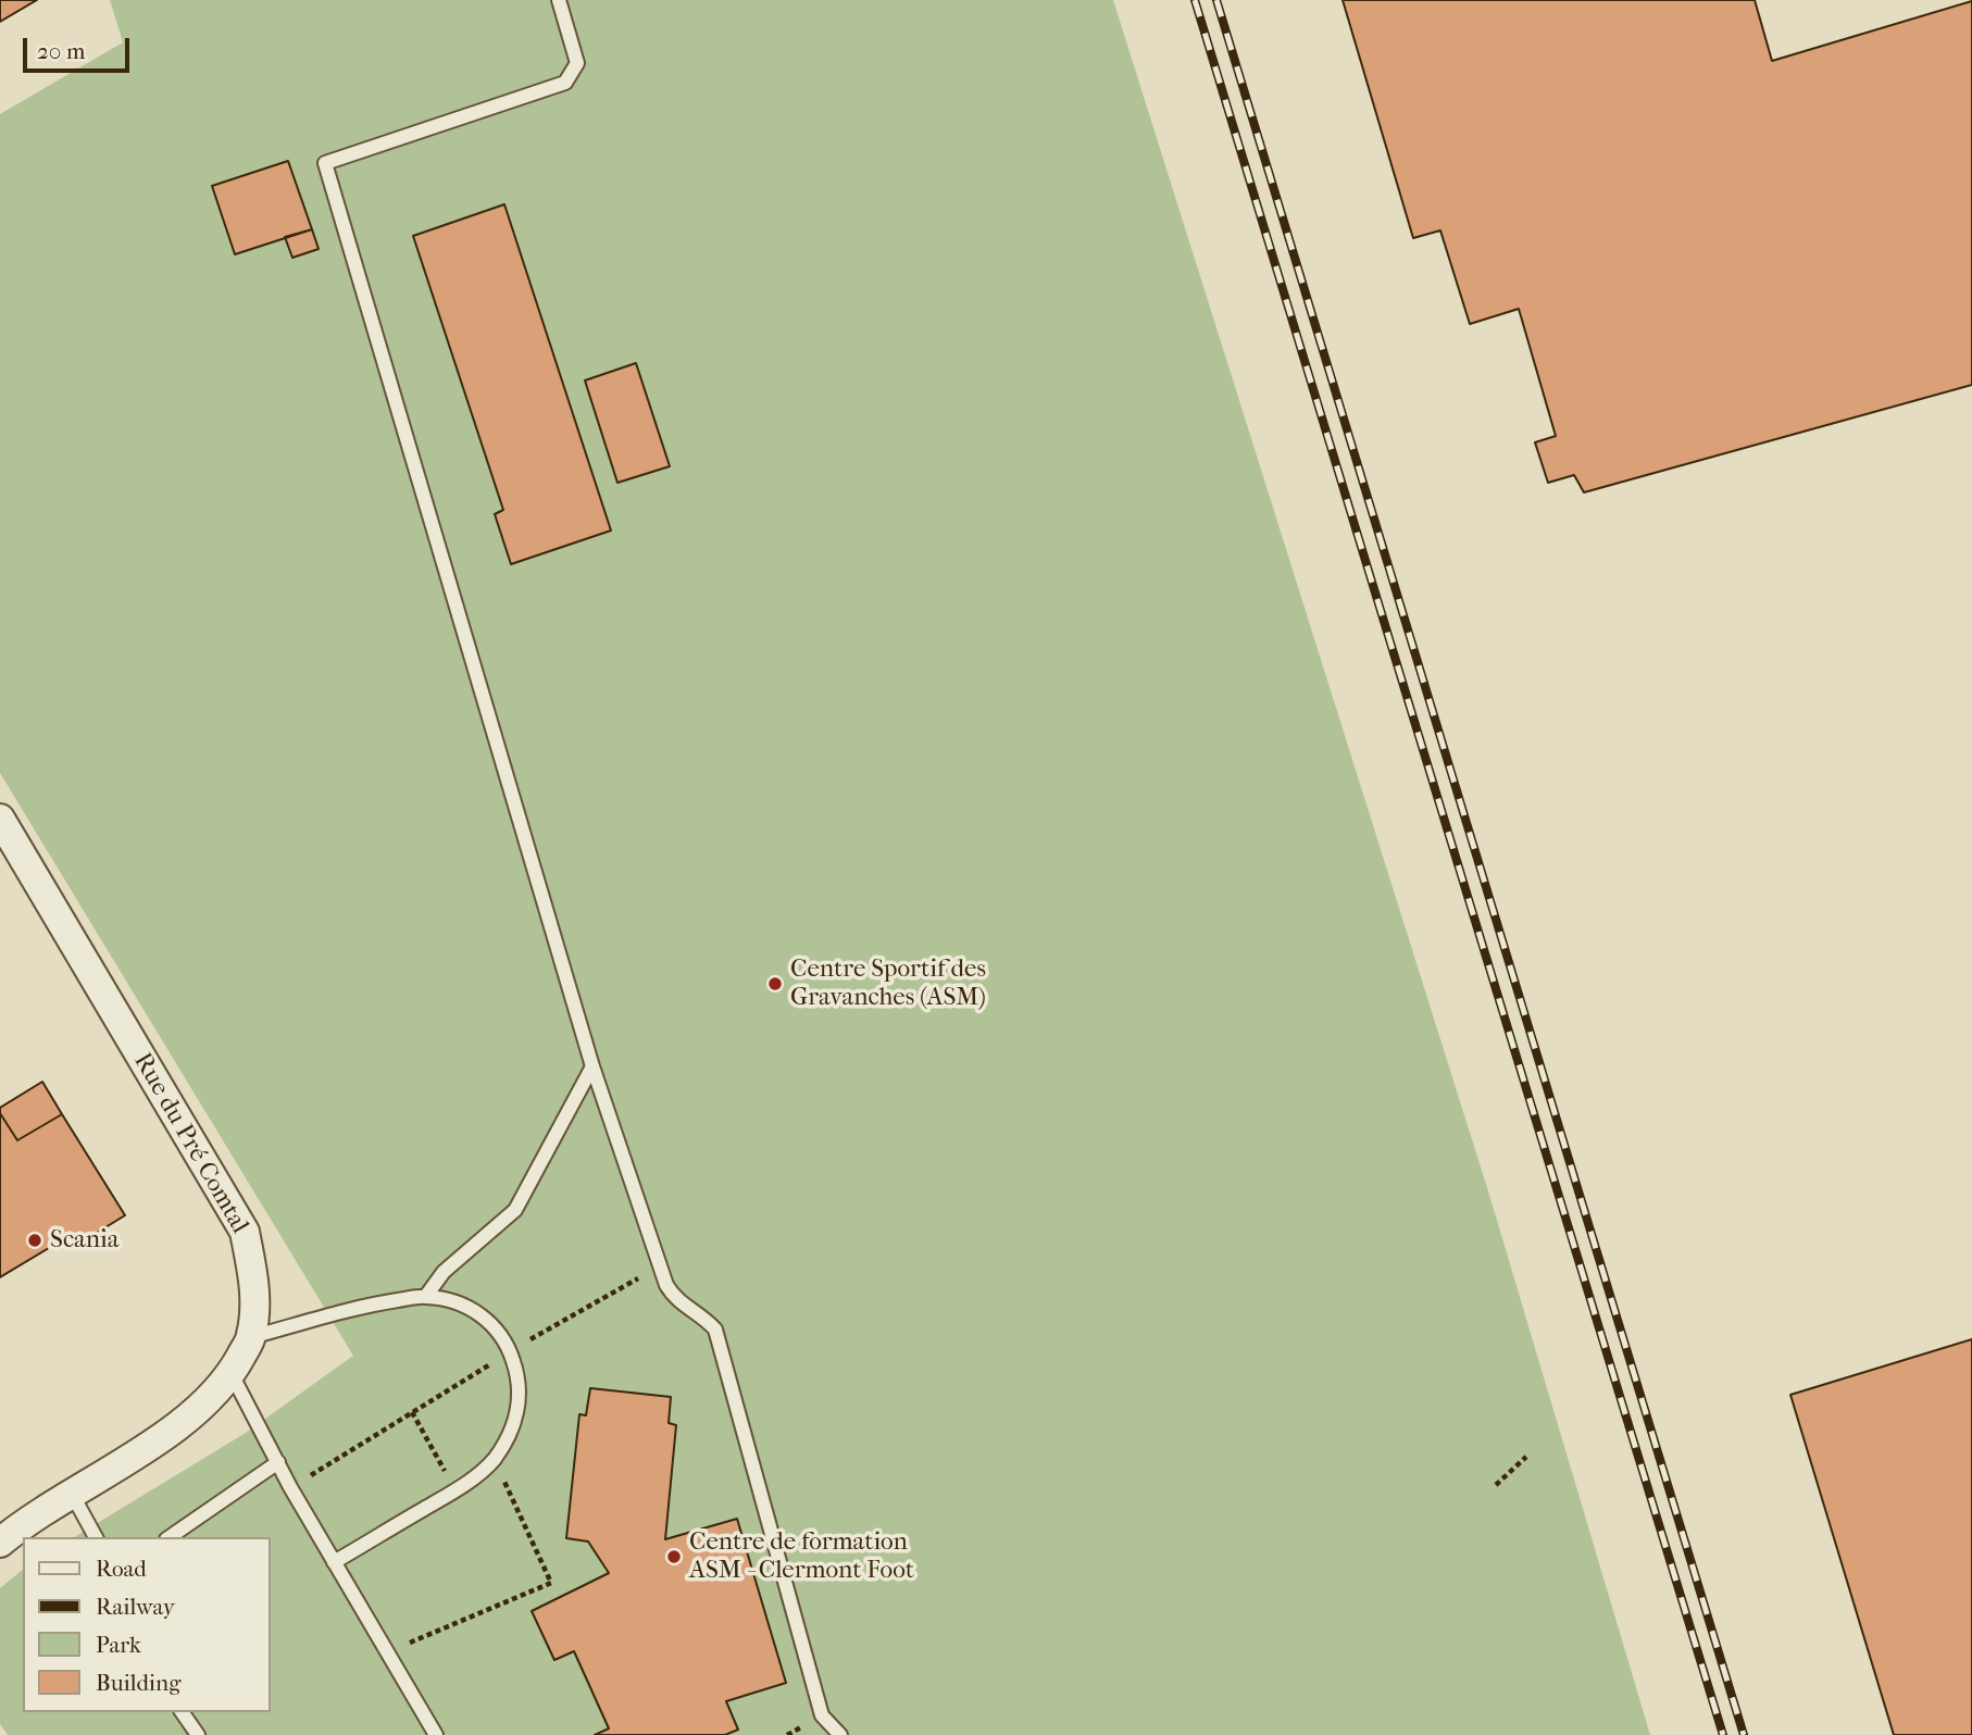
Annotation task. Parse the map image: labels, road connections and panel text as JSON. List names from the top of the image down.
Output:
{
  "streets": {
    "street": ["Rue du Pré Comtal"]
  },
  "places": ["Centre Sportif des Gravanches (ASM)", "Scania", "Centre de formation ASM - Clermont Foot"],
  "legend": [
    "Road",
    "Railway",
    "Park",
    "Building"
  ],
  "scale_bar": "20 m"
}
